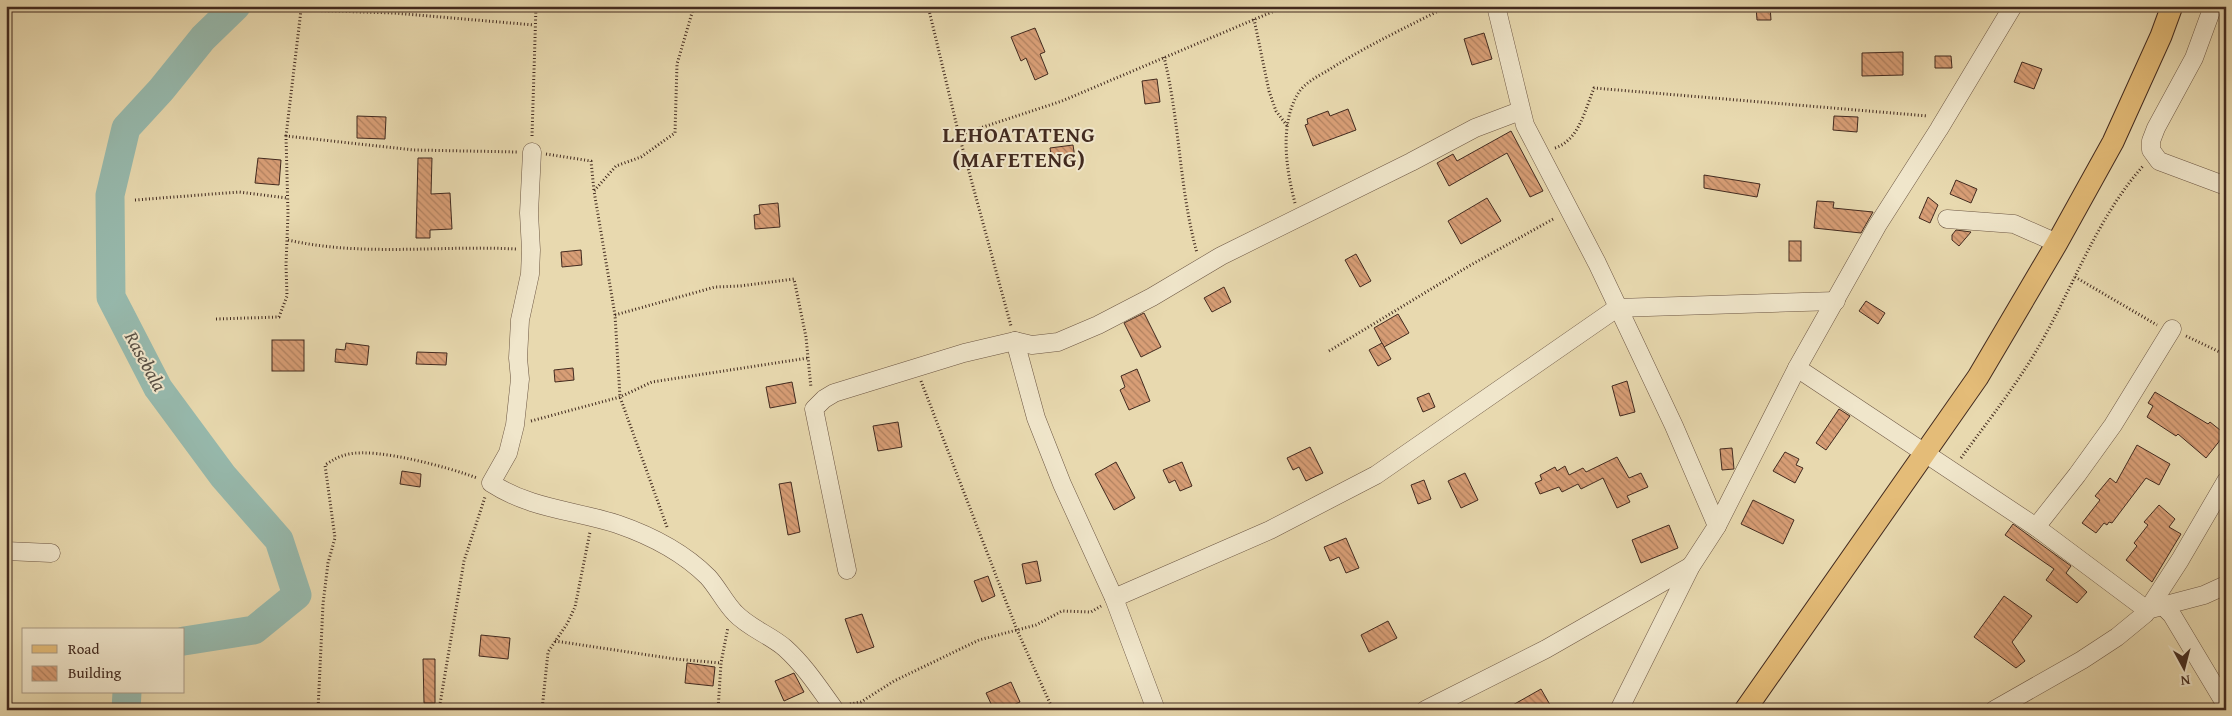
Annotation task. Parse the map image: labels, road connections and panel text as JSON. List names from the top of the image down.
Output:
{
  "districts": ["LEHOATATENG (MAFETENG)"],
  "water": ["Rasebala"],
  "legend": ["Road", "Building"],
  "north": "bottom"
}
